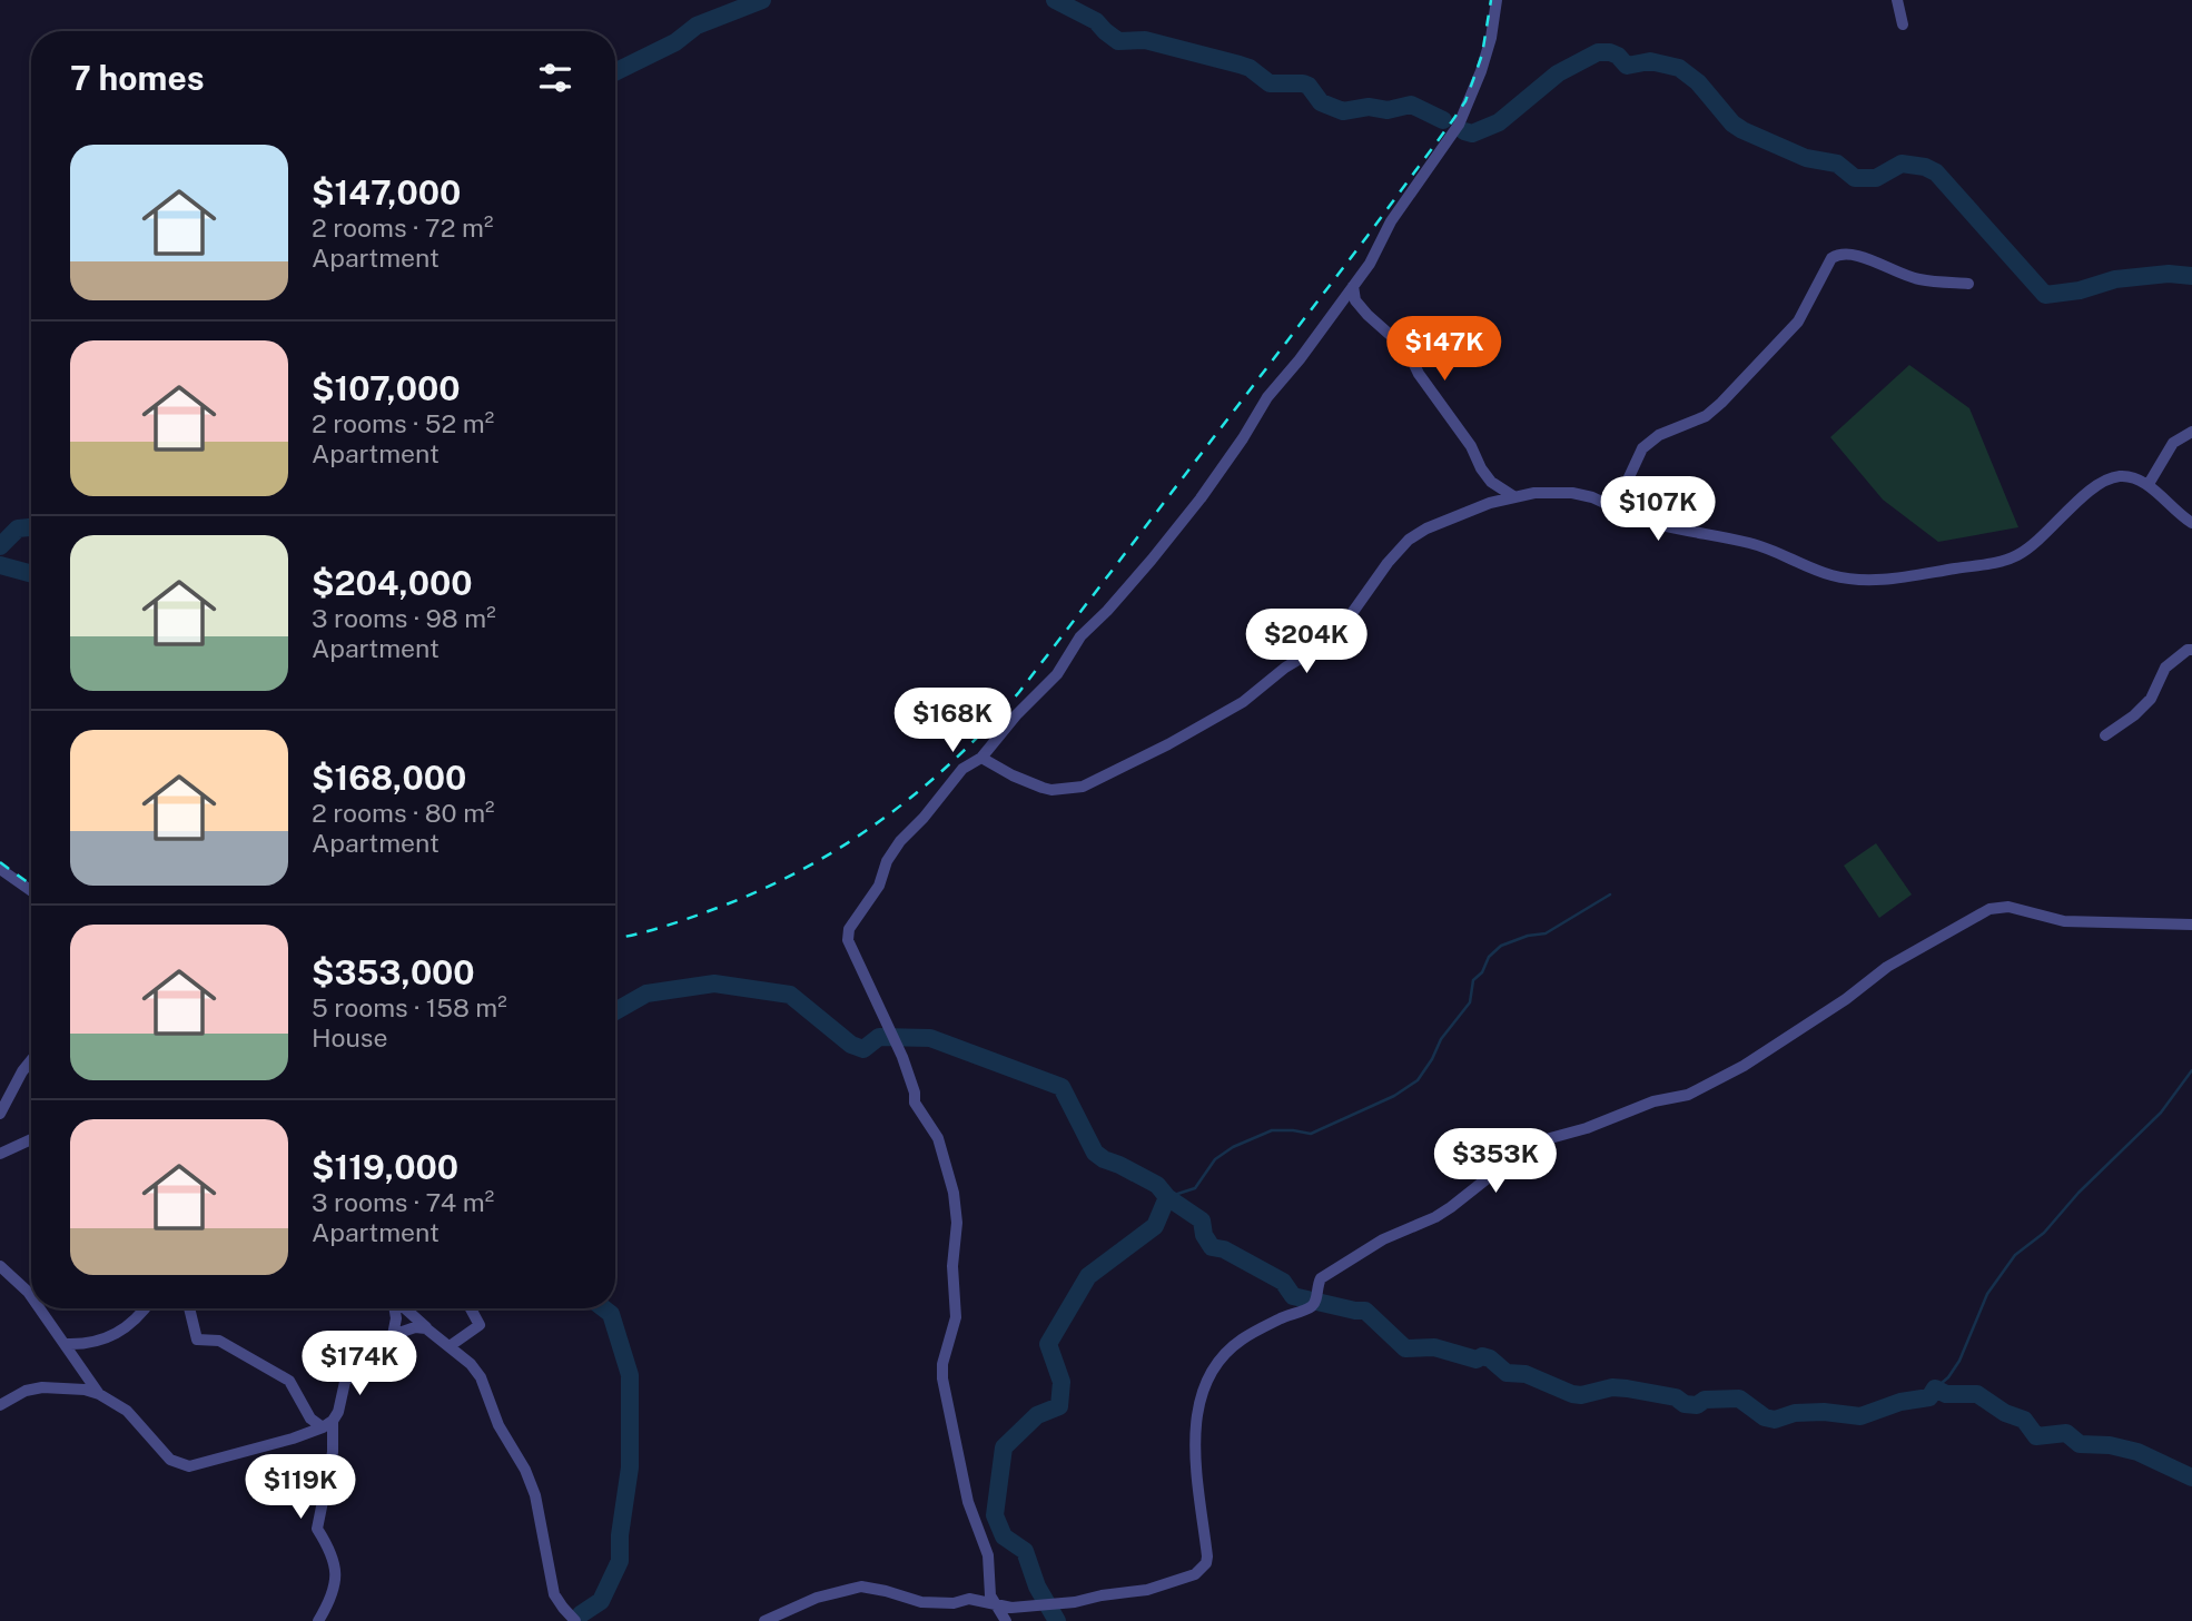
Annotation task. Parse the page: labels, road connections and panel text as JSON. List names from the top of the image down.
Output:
{
  "page": {
    "heading": "7 homes",
    "list": [
      {
        "name": "$147,000",
        "note": "2 rooms · 72 m² · Apartment"
      },
      {
        "name": "$107,000",
        "note": "2 rooms · 52 m² · Apartment"
      },
      {
        "name": "$204,000",
        "note": "3 rooms · 98 m² · Apartment"
      },
      {
        "name": "$168,000",
        "note": "2 rooms · 80 m² · Apartment"
      },
      {
        "name": "$353,000",
        "note": "5 rooms · 158 m² · House"
      },
      {
        "name": "$119,000",
        "note": "3 rooms · 74 m² · Apartment"
      }
    ],
    "price": [
      "$147K",
      "$107K",
      "$204K",
      "$168K",
      "$353K",
      "$174K",
      "$119K"
    ]
  }
}
